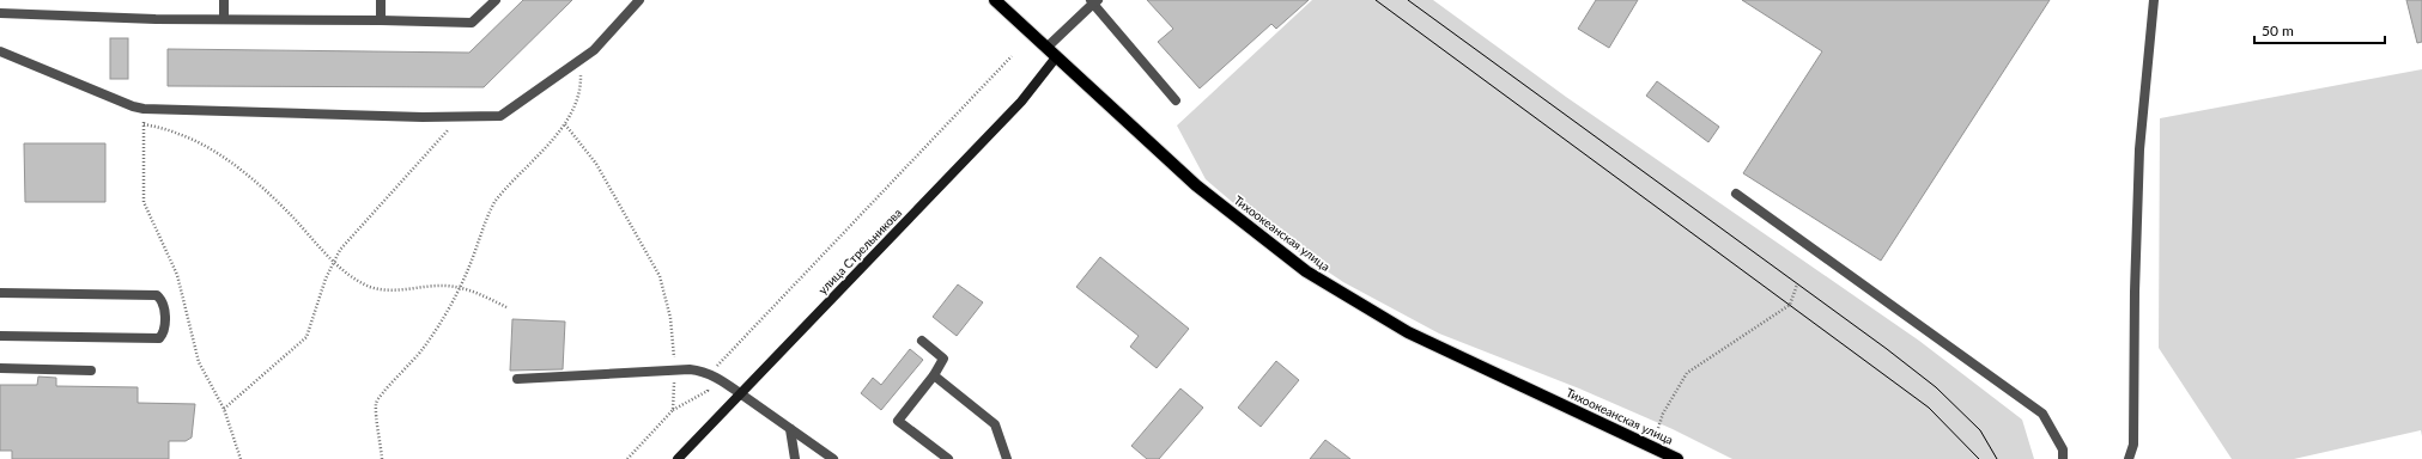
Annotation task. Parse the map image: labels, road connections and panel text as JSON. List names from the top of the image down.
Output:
{
  "streets": {
    "main road": ["Тихоокеанская улица"],
    "street": ["улица Стрельникова"]
  },
  "crossings": [
    ["Тихоокеанская улица", "улица Стрельникова"]
  ],
  "scale_bar": "50 m"
}
